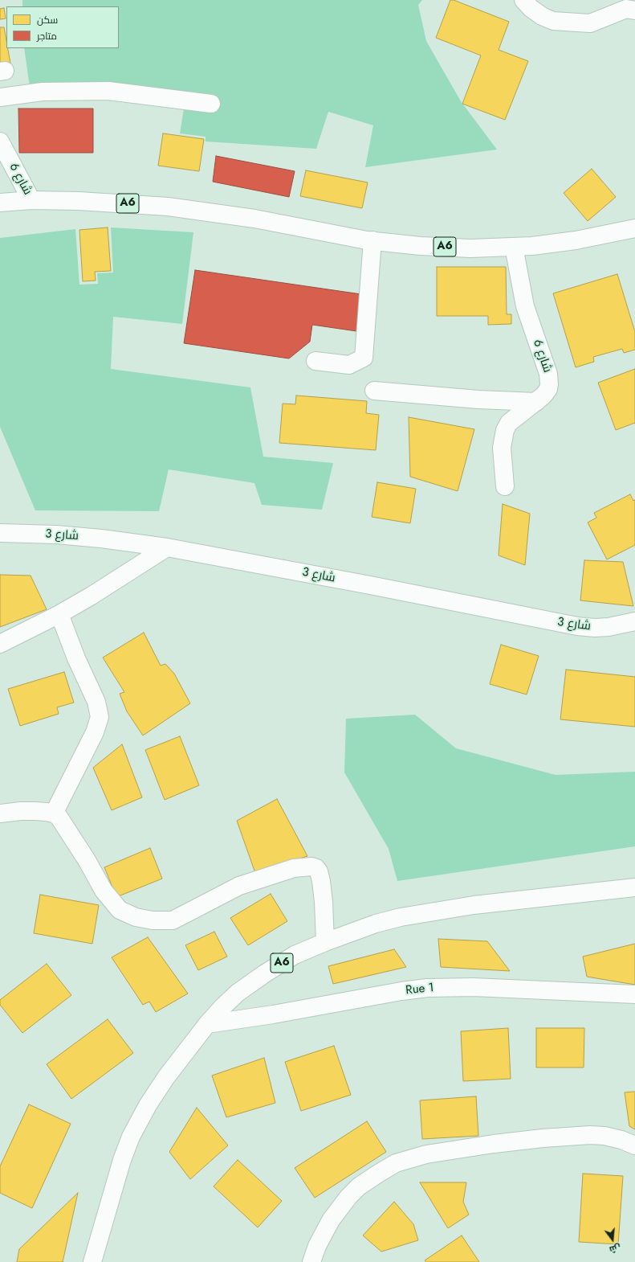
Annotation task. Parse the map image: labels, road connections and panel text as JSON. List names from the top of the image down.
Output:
{
  "streets": {
    "main road": [
      "شارع 6",
      "A6",
      "شارع 3",
      "Rue 1"
    ]
  },
  "crossings": [
    ["شارع 6", "A6"],
    ["A6", "Rue 1"]
  ],
  "legend": ["سكن", "متاجر"],
  "north": "bottom"
}
